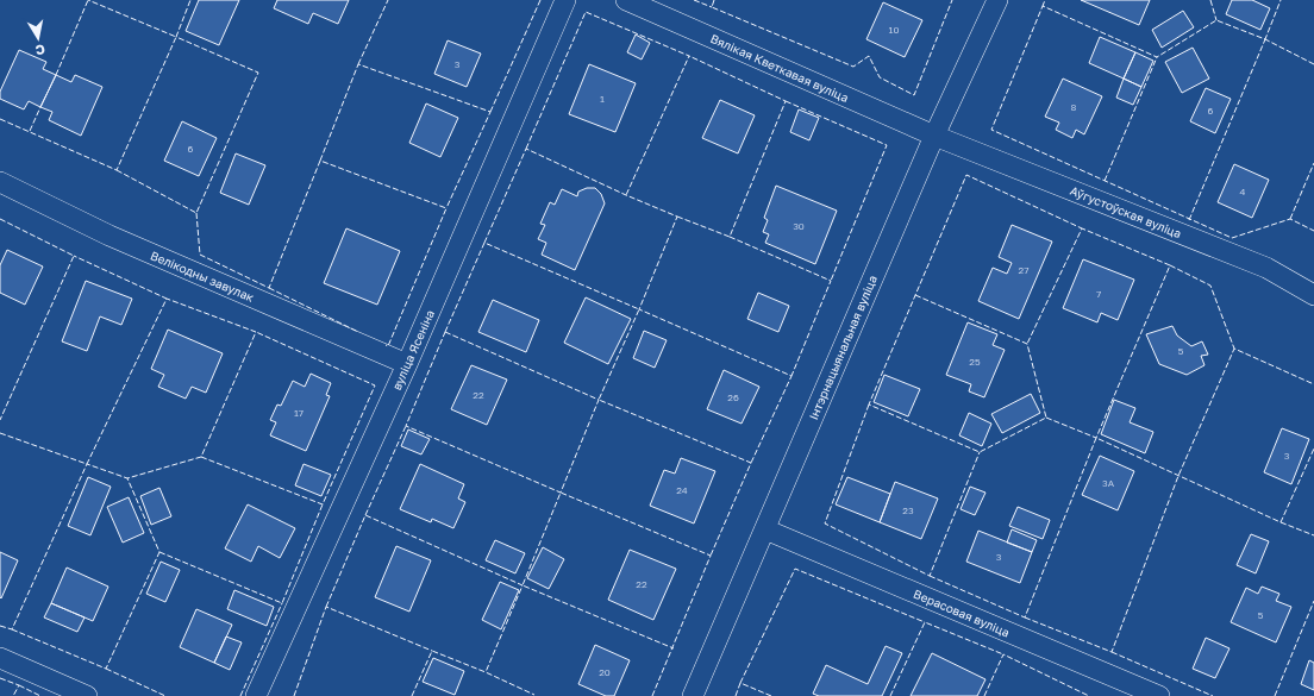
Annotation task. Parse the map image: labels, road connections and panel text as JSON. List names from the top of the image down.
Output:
{
  "streets": {
    "street": [
      "Вялікая Кветкавая вуліца",
      "Аўгустоўская вуліца",
      "Велікодны завулак",
      "Інтэрнацыянальная вуліца",
      "вуліца Ясеніна",
      "Верасовая вуліца"
    ]
  },
  "crossings": [
    ["Вялікая Кветкавая вуліца", "Аўгустоўская вуліца"],
    ["Вялікая Кветкавая вуліца", "Інтэрнацыянальная вуліца"],
    ["Аўгустоўская вуліца", "Інтэрнацыянальная вуліца"],
    ["Велікодны завулак", "вуліца Ясеніна"],
    ["Інтэрнацыянальная вуліца", "Верасовая вуліца"]
  ],
  "house_numbers": [
    "10",
    "3",
    "1",
    "8",
    "6",
    "6",
    "4",
    "30",
    "27",
    "7",
    "5",
    "25",
    "22",
    "26",
    "17",
    "3",
    "3А",
    "24",
    "23",
    "3",
    "22",
    "5",
    "20"
  ],
  "north": "bottom"
}
